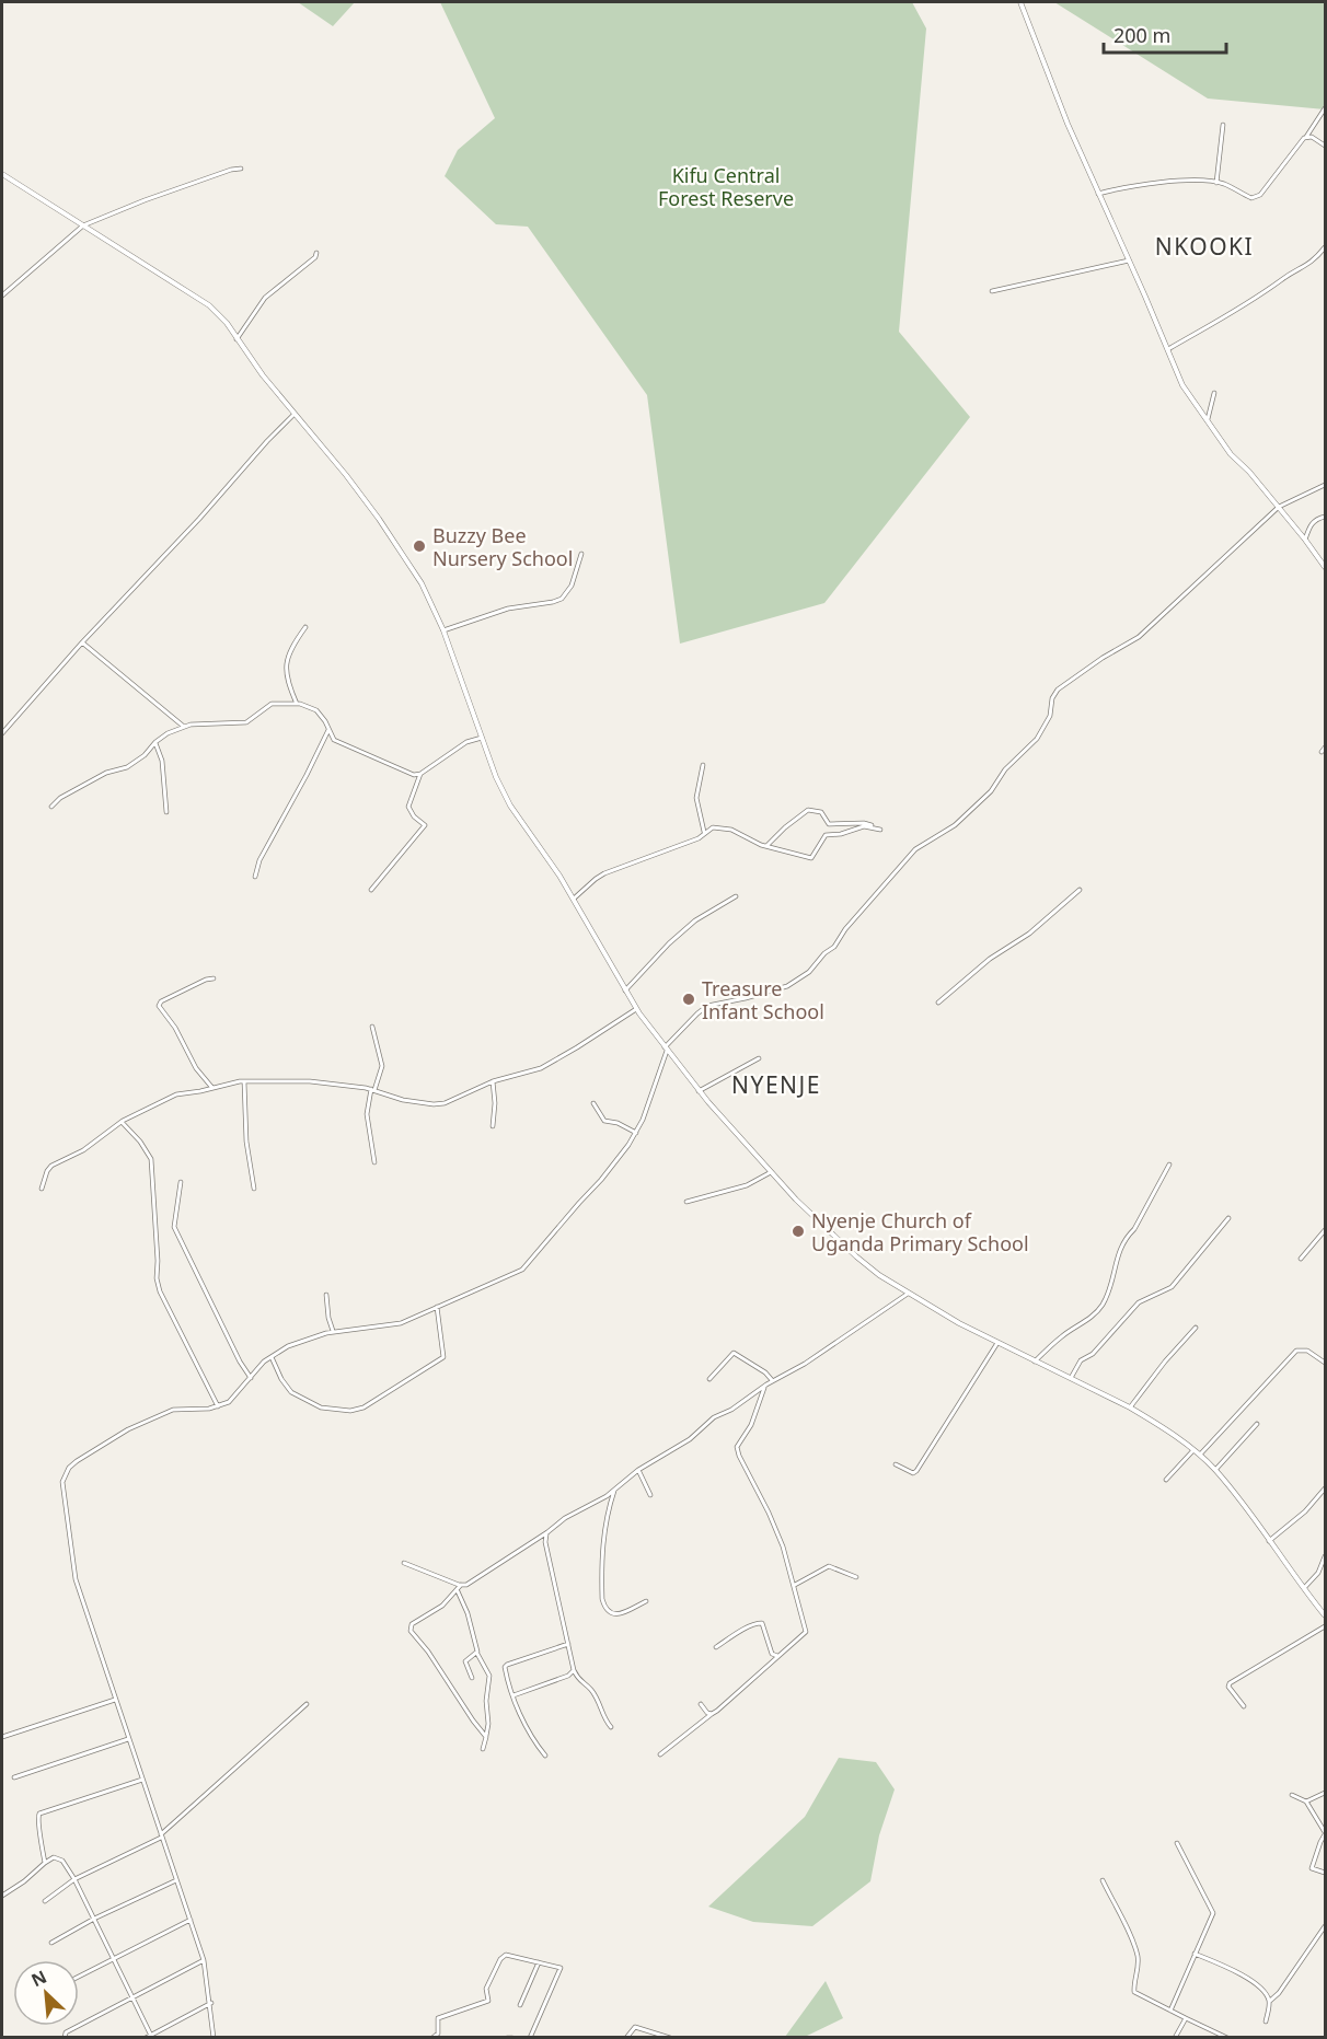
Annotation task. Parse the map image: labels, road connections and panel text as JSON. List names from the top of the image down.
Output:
{
  "districts": ["NKOOKI", "NYENJE"],
  "parks": ["Kifu Central Forest Reserve"],
  "places": ["Buzzy Bee Nursery School", "Treasure Infant School", "Nyenje Church of Uganda Primary School"],
  "scale_bar": "200 m",
  "north": "top left"
}
